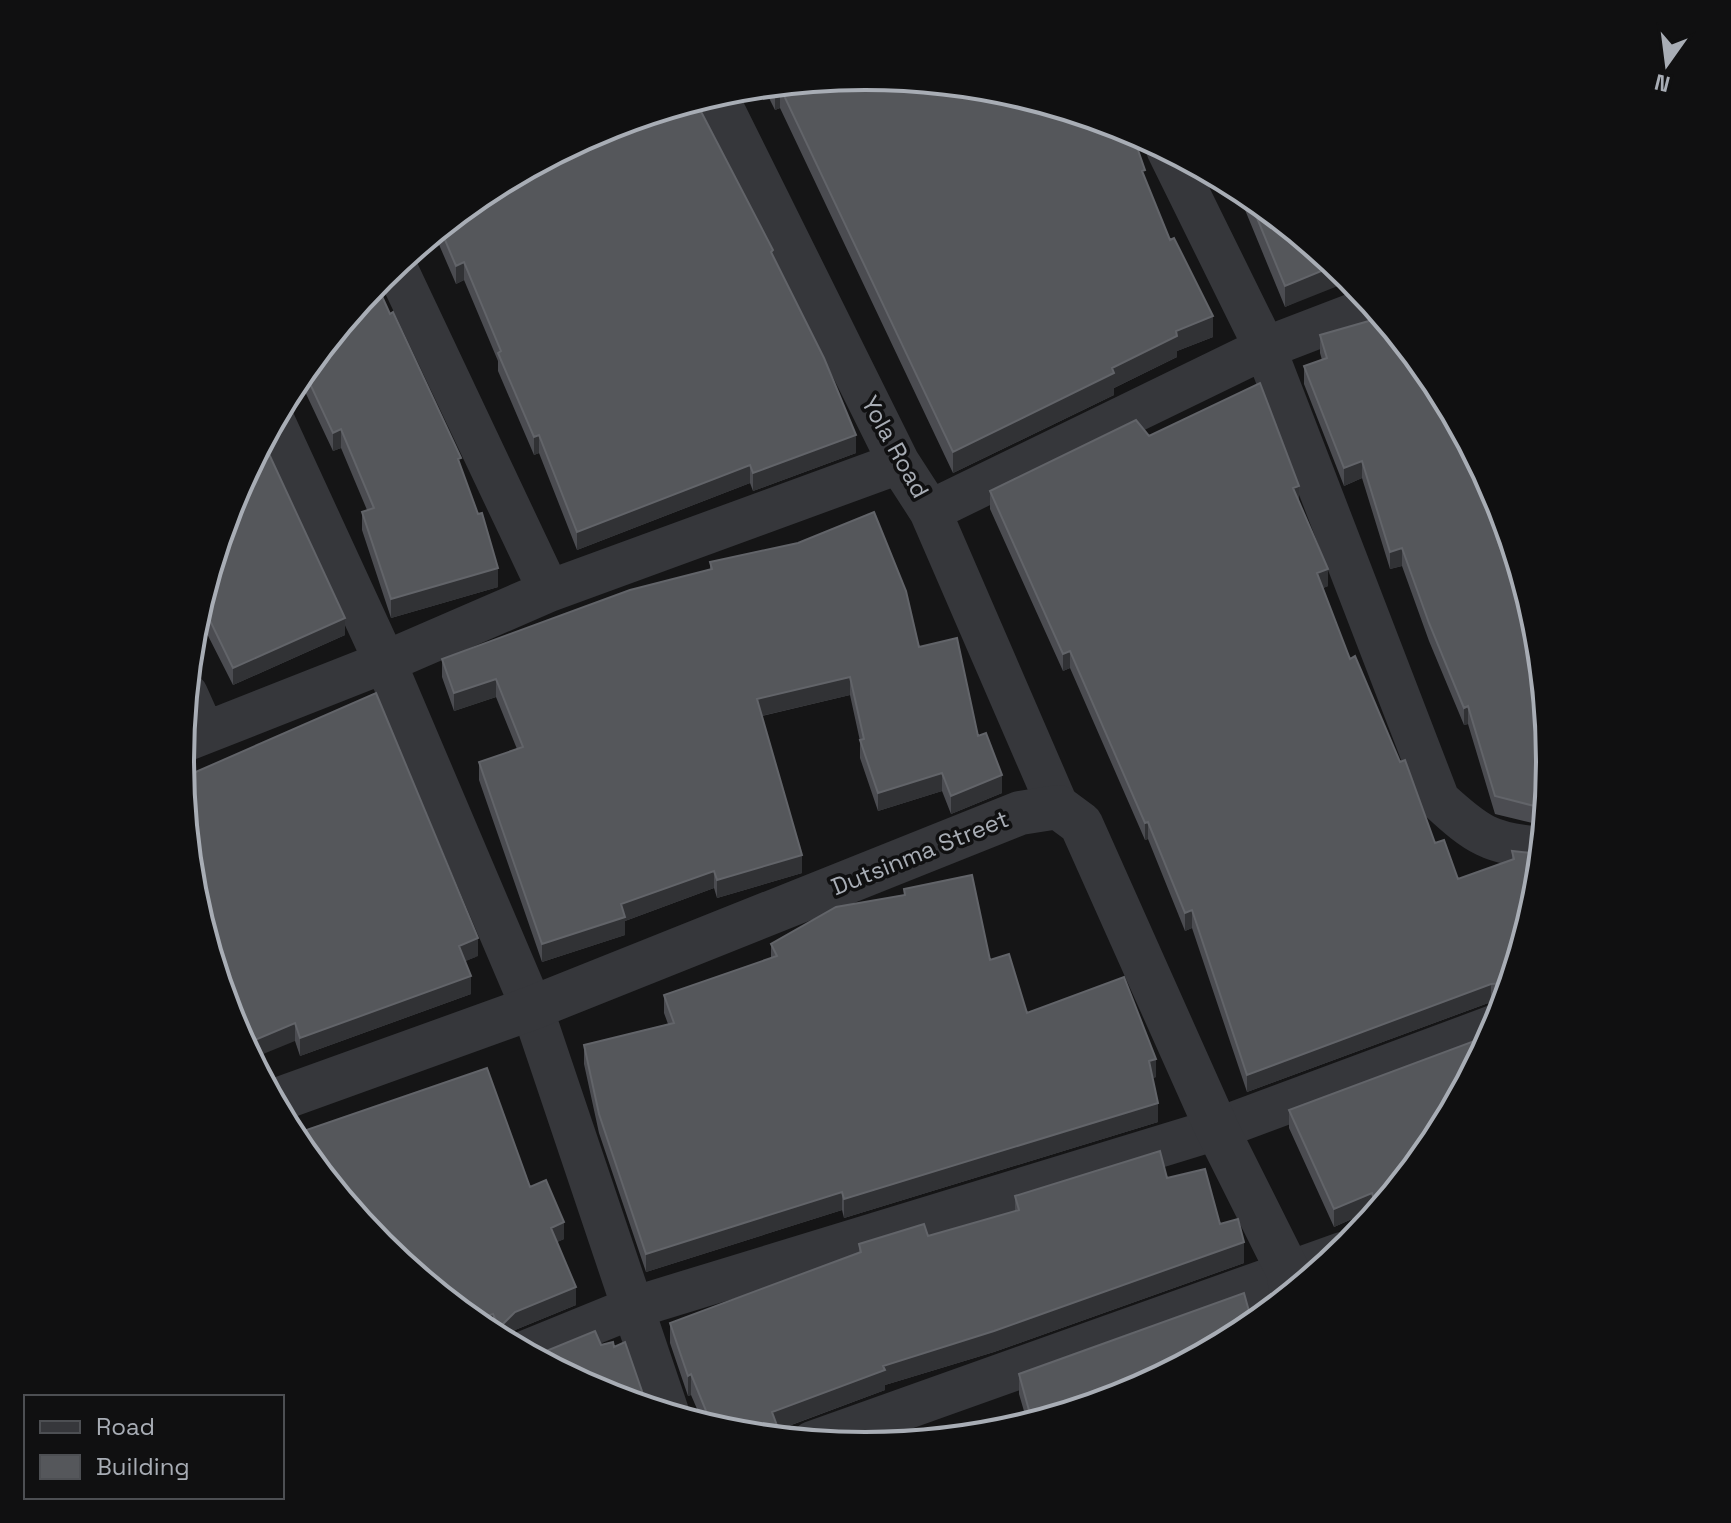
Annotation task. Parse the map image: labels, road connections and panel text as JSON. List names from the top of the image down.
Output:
{
  "streets": {
    "street": ["Yola Road", "Dutsinma Street"]
  },
  "crossings": [
    ["Yola Road", "Dutsinma Street"]
  ],
  "legend": ["Road", "Building"],
  "north": "bottom"
}
